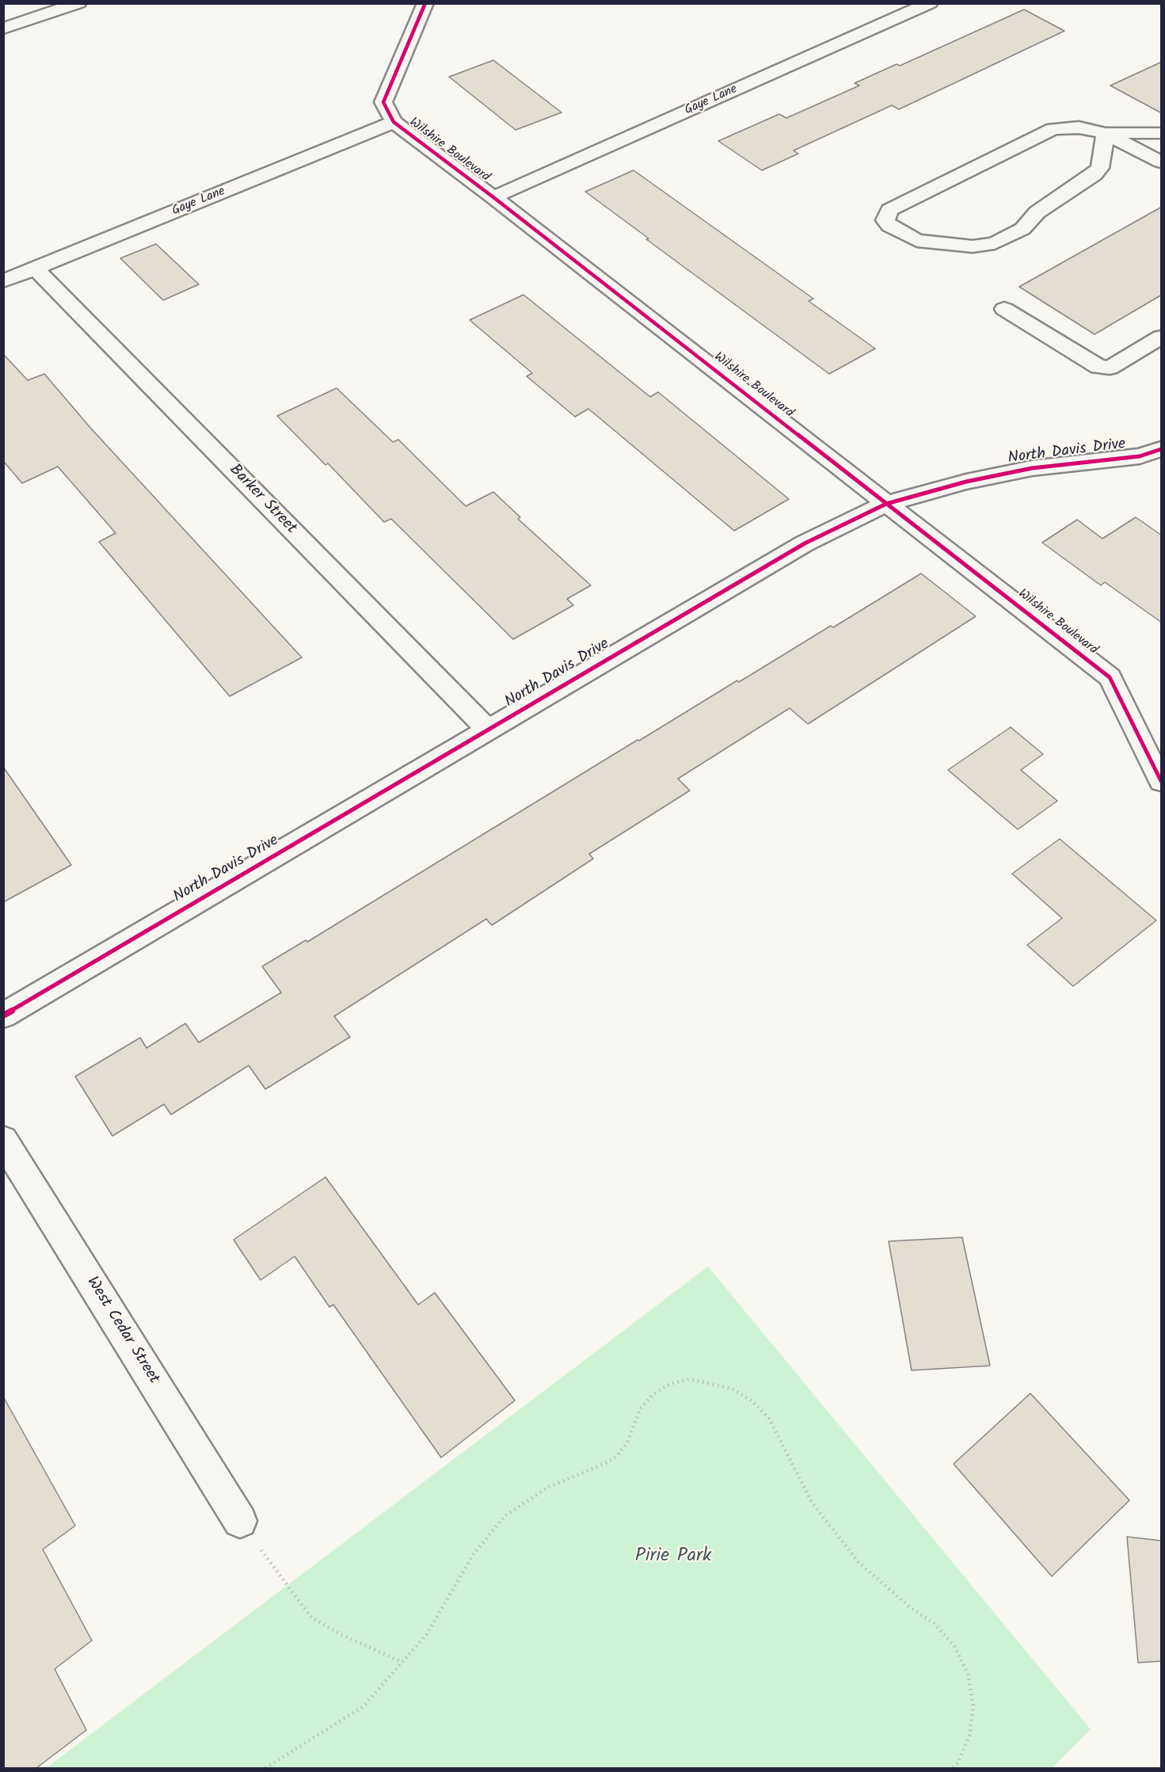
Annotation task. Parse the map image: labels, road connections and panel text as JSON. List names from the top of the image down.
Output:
{
  "streets": {
    "street": [
      "Gaye Lane",
      "Wilshire Boulevard",
      "North Davis Drive",
      "Barker Street",
      "West Cedar Street"
    ]
  },
  "crossings": [
    ["Gaye Lane", "Wilshire Boulevard"],
    ["Gaye Lane", "Barker Street"],
    ["Wilshire Boulevard", "North Davis Drive"],
    ["North Davis Drive", "Barker Street"]
  ],
  "parks": ["Pirie Park"]
}
